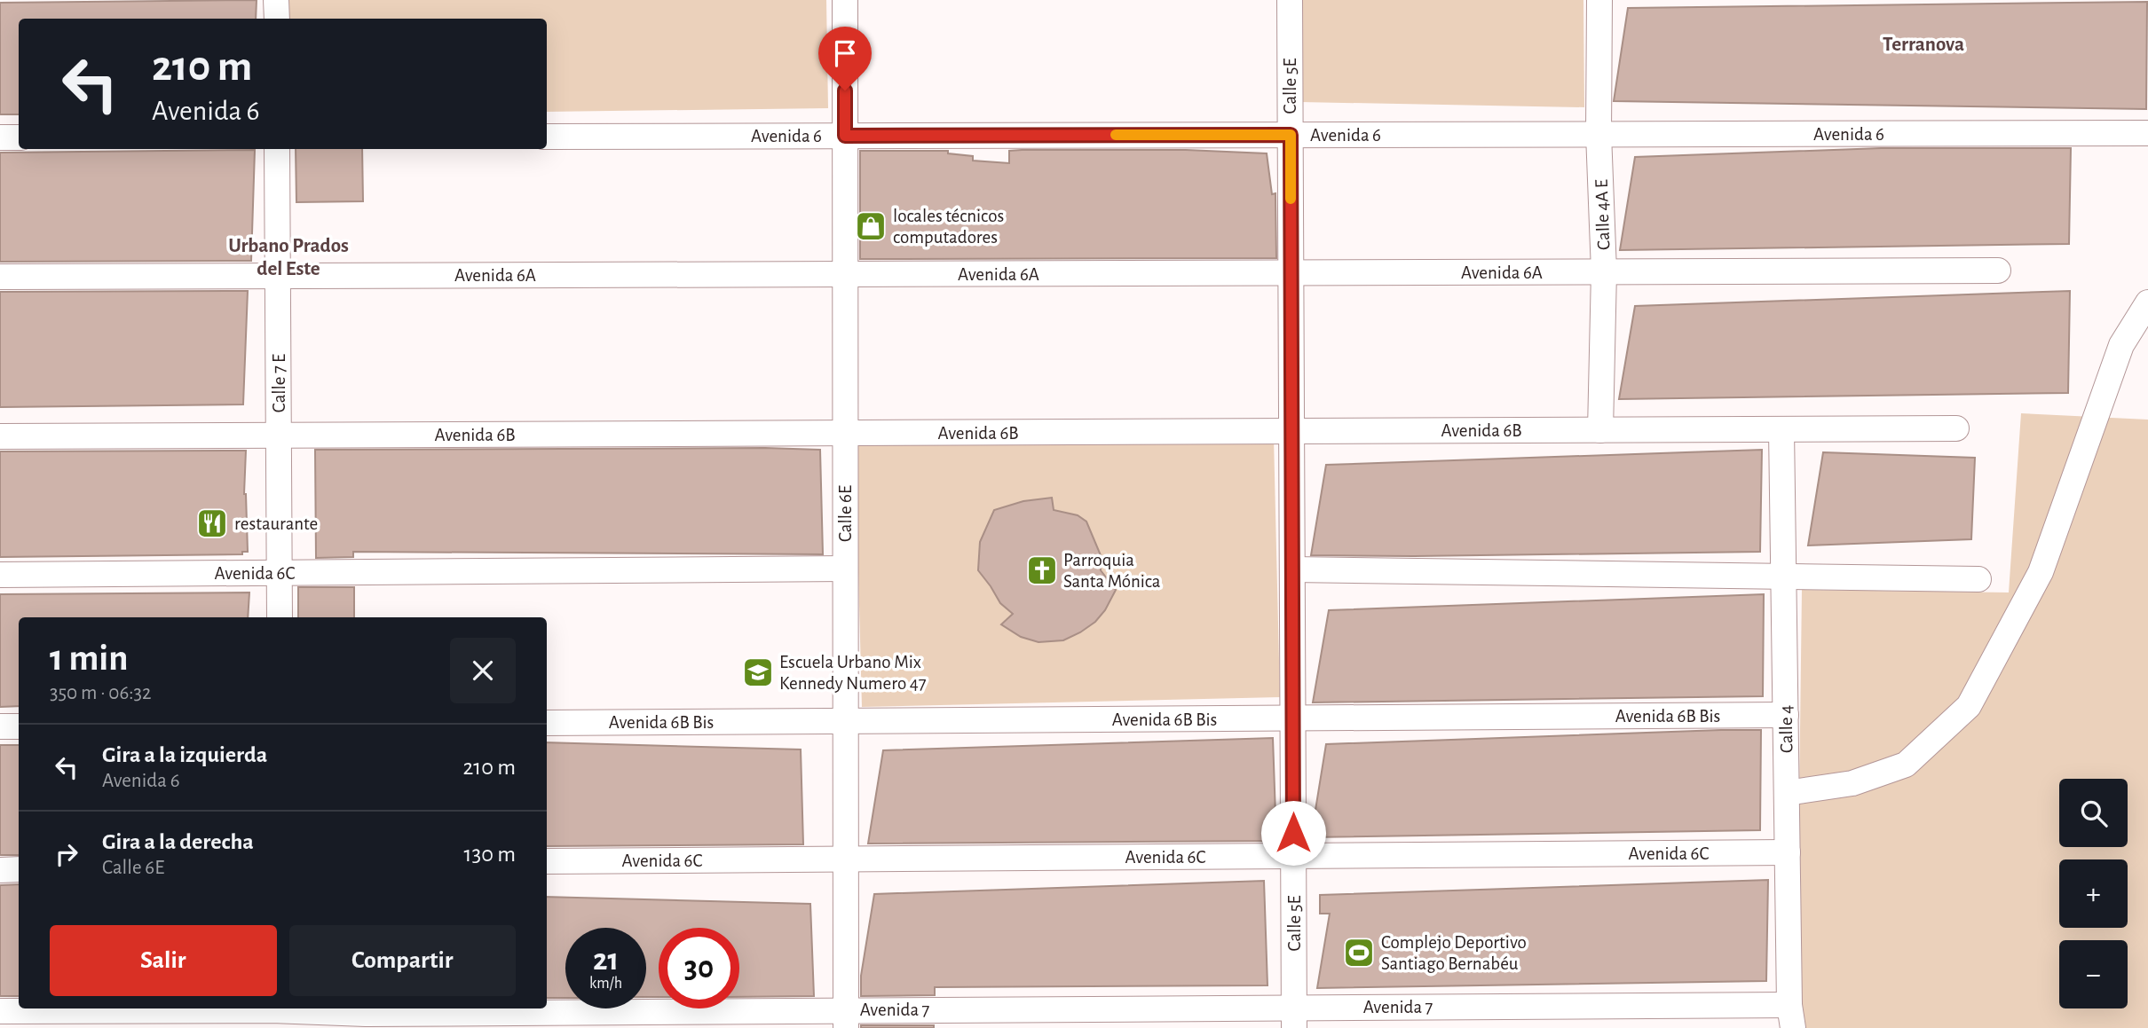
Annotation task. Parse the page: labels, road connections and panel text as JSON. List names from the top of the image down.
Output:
{
  "streets": {
    "street": [
      "Calle 5E",
      "Avenida 6",
      "Calle 4A E",
      "Avenida 6A",
      "Calle 7 E",
      "Avenida 6B",
      "Calle 6E",
      "Avenida 6C",
      "Avenida 6B Bis",
      "Calle 4",
      "Avenida 7"
    ]
  },
  "crossings": [
    ["Calle 5E", "Avenida 6"],
    ["Calle 5E", "Avenida 6A"],
    ["Calle 5E", "Avenida 6B"],
    ["Calle 5E", "Avenida 6C"],
    ["Calle 5E", "Avenida 6B Bis"],
    ["Calle 5E", "Avenida 7"],
    ["Avenida 6", "Calle 4A E"],
    ["Avenida 6", "Calle 6E"],
    ["Calle 4A E", "Avenida 6A"],
    ["Calle 4A E", "Avenida 6B"],
    ["Avenida 6A", "Calle 7 E"],
    ["Avenida 6A", "Calle 6E"],
    ["Calle 7 E", "Avenida 6B"],
    ["Calle 7 E", "Avenida 6C"],
    ["Avenida 6B", "Calle 6E"],
    ["Avenida 6B", "Calle 4"],
    ["Calle 6E", "Avenida 6C"],
    ["Calle 6E", "Avenida 6B Bis"],
    ["Calle 6E", "Avenida 7"],
    ["Avenida 6C", "Calle 4"],
    ["Avenida 6B Bis", "Calle 4"],
    ["Calle 4", "Avenida 7"]
  ],
  "districts": ["Terranova", "Urbano Prados del Este"],
  "places": {
    "shop": ["locales técnicos computadores"],
    "restaurant": ["restaurante"],
    "church": ["Parroquia Santa Mónica"],
    "school or university": ["Escuela Urbano Mix Kennedy Numero 47"],
    "sports": ["Complejo Deportivo Santiago Bernabéu"]
  },
  "page": {
    "turn": ["210 m", "Avenida 6"],
    "heading": ["1 min", "350 m · 06:32"],
    "list": [
      {
        "name": "Gira a la izquierda",
        "note": "Avenida 6",
        "value": "210 m"
      },
      {
        "name": "Gira a la derecha",
        "note": "Calle 6E",
        "value": "130 m"
      }
    ],
    "map_buttons": ["+", "−"],
    "buttons": ["Salir", "Compartir"],
    "speed": "21 km/h",
    "limit": "30"
  }
}
